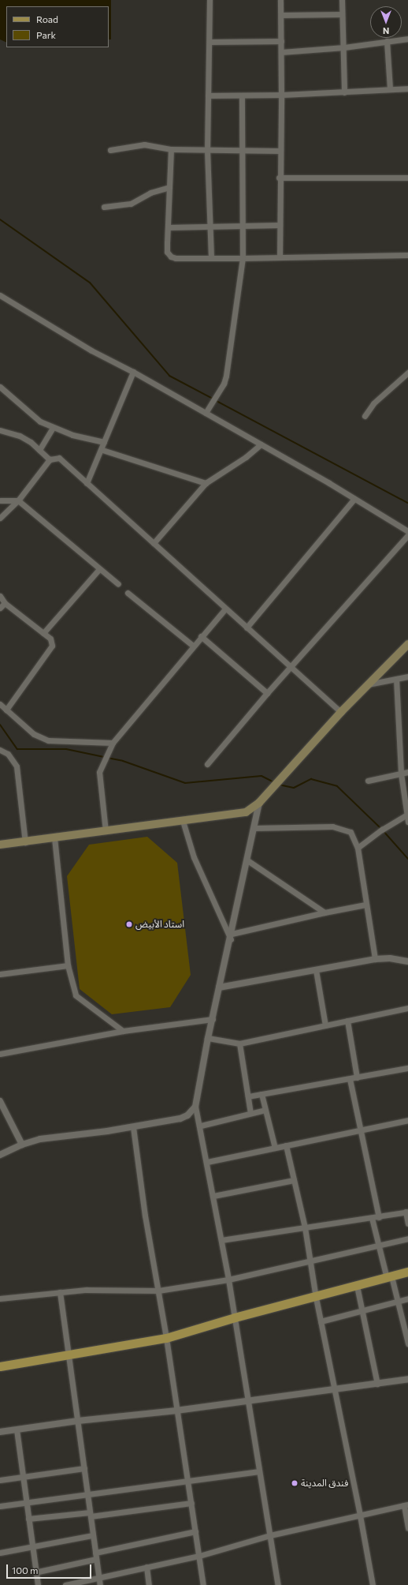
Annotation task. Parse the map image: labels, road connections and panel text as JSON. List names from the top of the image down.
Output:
{
  "places": ["استاد الأبيض", "فندق المدينة"],
  "legend": ["Road", "Park"],
  "scale_bar": "100 m",
  "north": "bottom"
}
